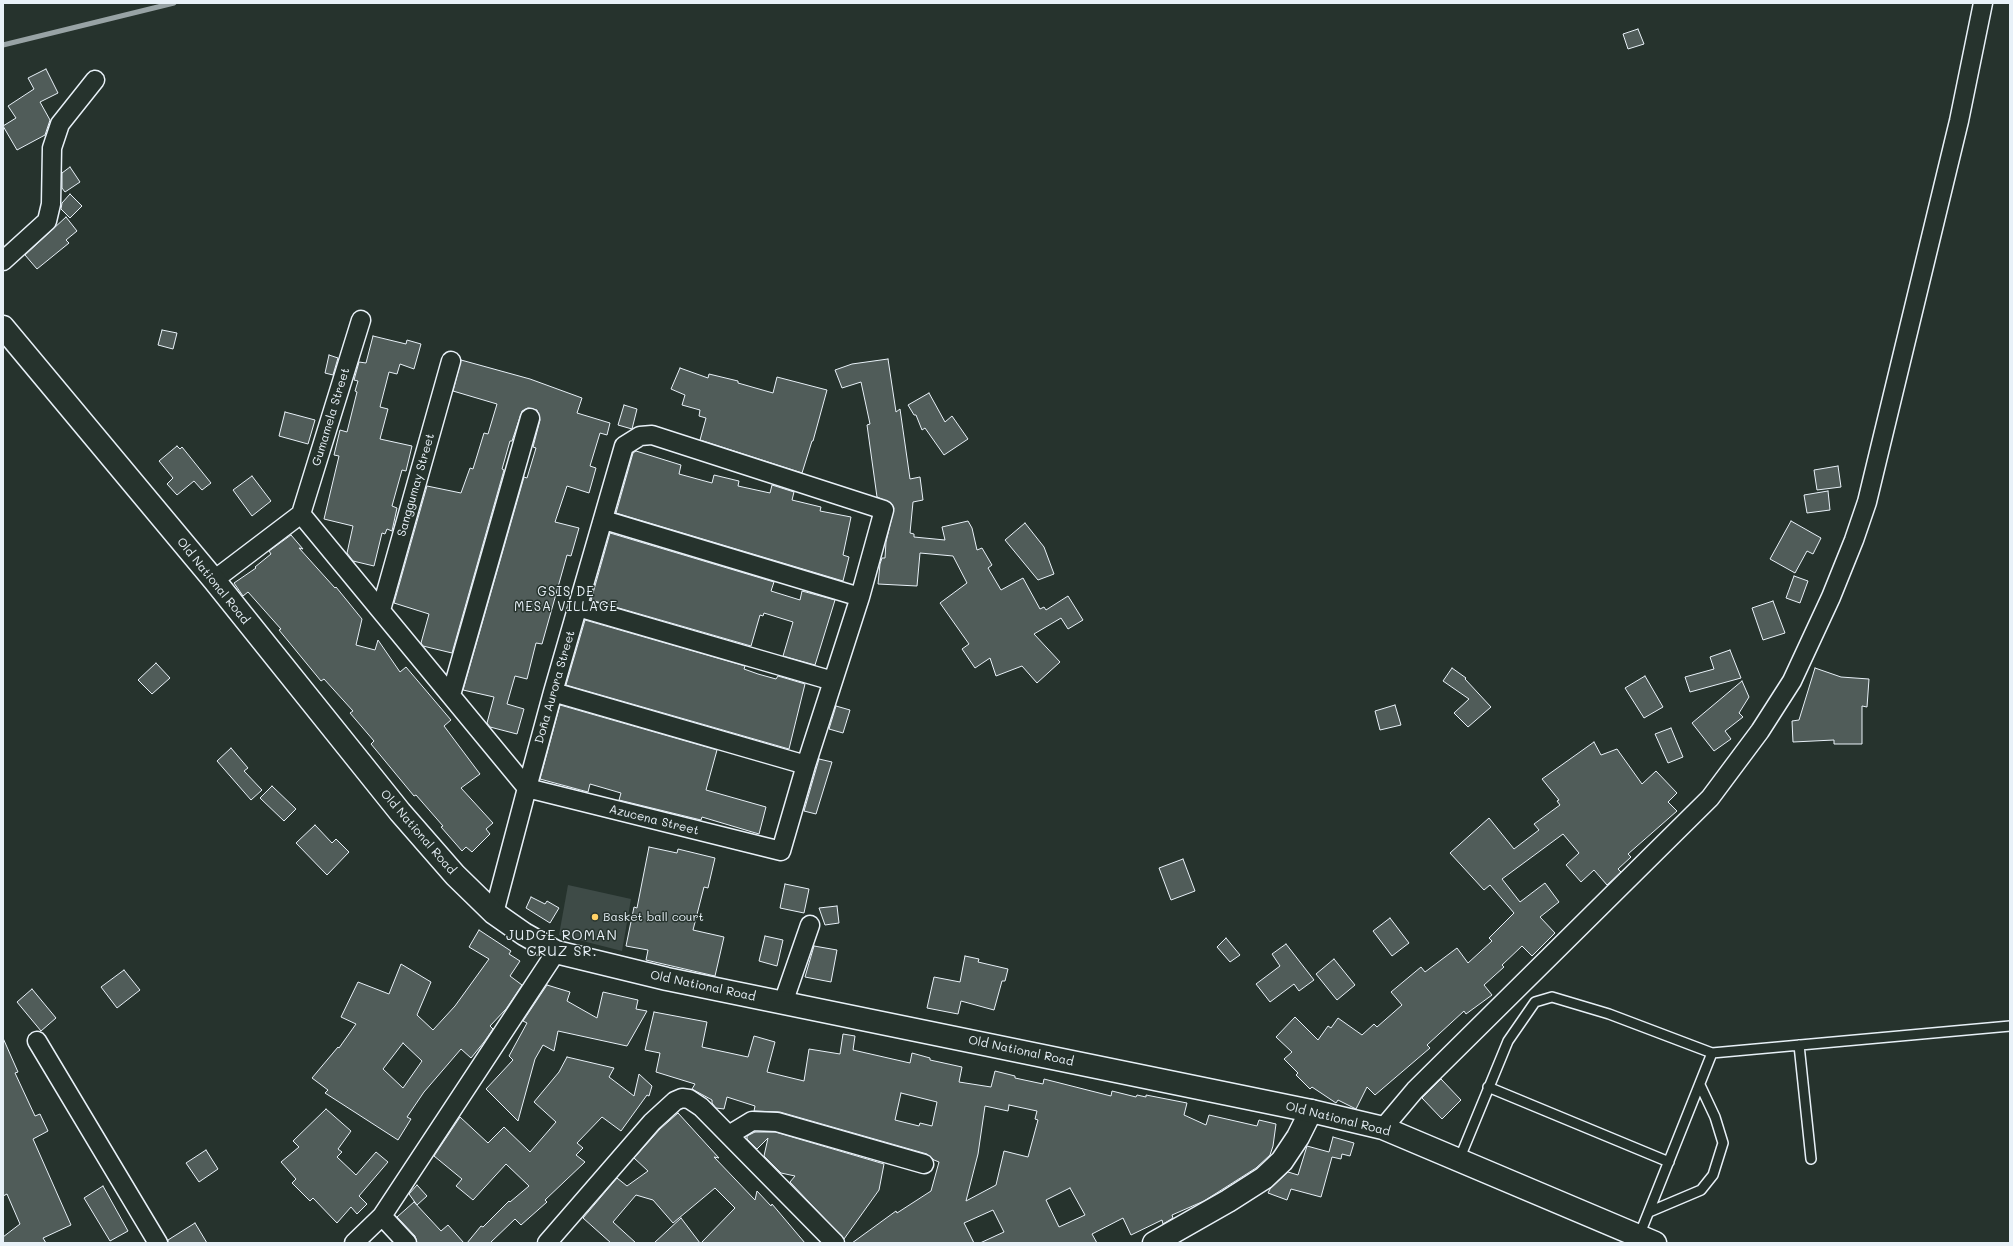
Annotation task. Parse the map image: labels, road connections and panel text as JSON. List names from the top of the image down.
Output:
{
  "streets": {
    "main road": ["Old National Road"],
    "street": [
      "Gumamela Street",
      "Sanggumay Street",
      "Doña Aurora Street",
      "Azucena Street"
    ]
  },
  "crossings": [
    ["Old National Road", "Doña Aurora Street"],
    ["Doña Aurora Street", "Azucena Street"]
  ],
  "districts": ["GSIS DE MESA VILLAGE", "JUDGE ROMAN CRUZ SR."],
  "places": ["Basket ball court"]
}
